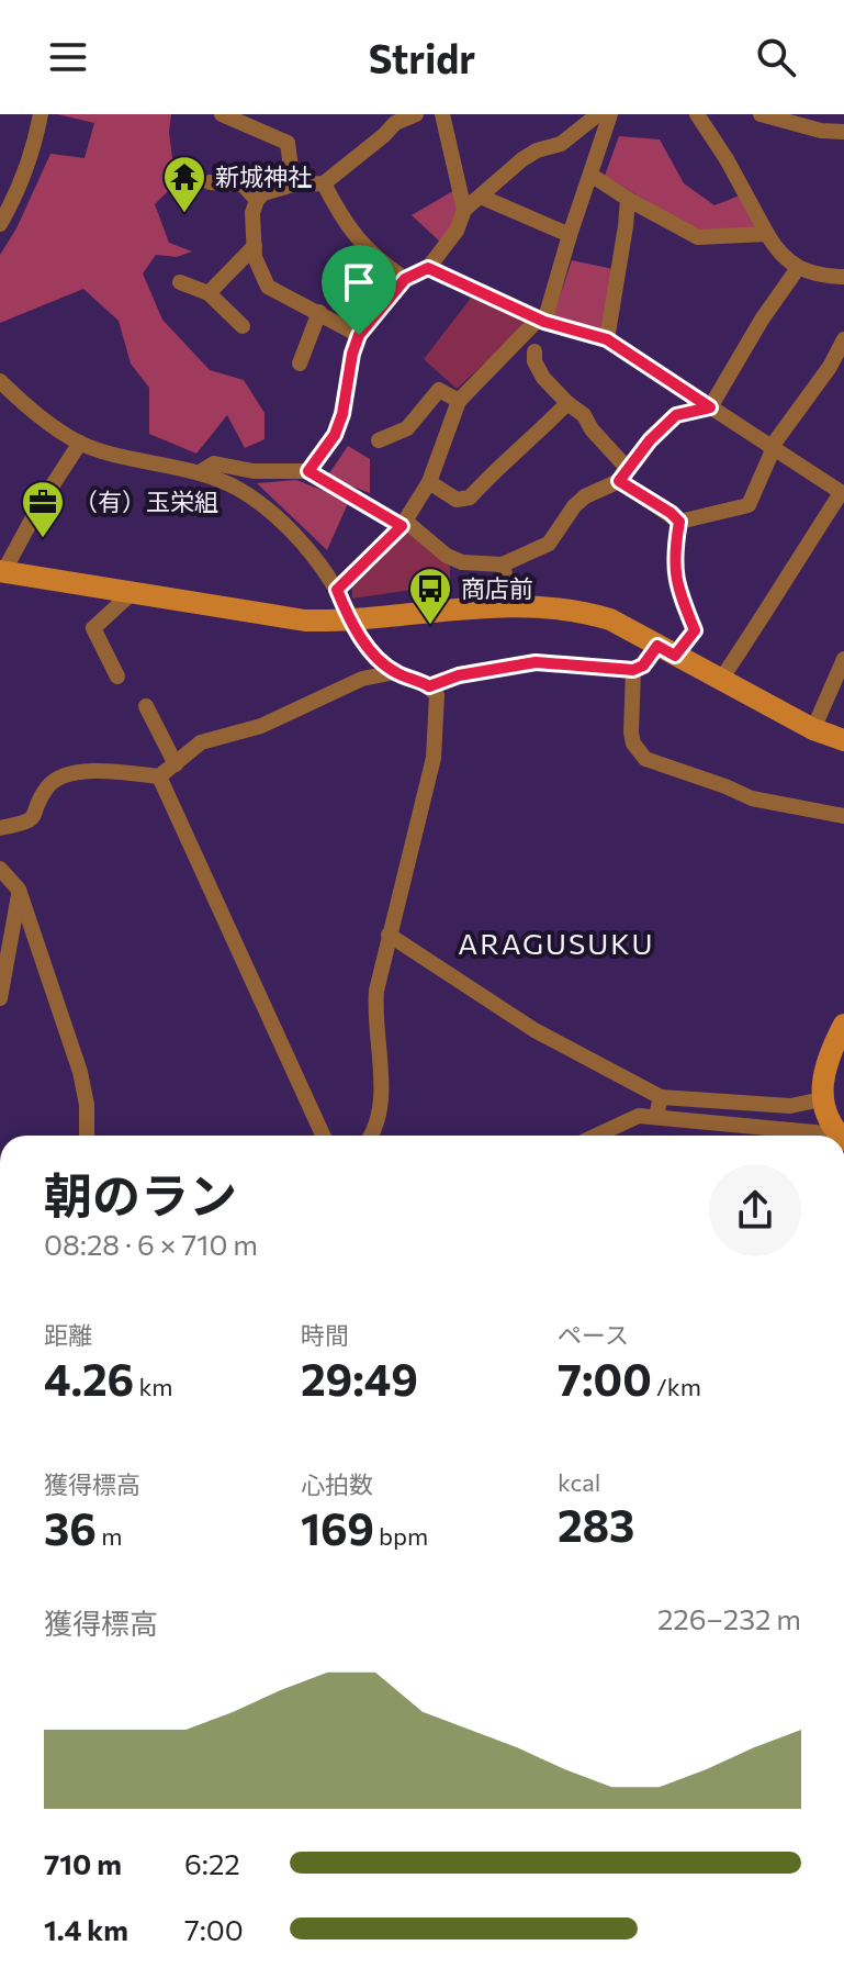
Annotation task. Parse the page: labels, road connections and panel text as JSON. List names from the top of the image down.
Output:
{
  "districts": ["ARAGUSUKU"],
  "places": {
    "temple": ["新城神社"],
    "office": ["（有）玉栄組"],
    "bus stop": ["商店前"]
  },
  "page": {
    "header": "Stridr",
    "heading": ["朝のラン", "08:28 · 6 × 710 m"],
    "stats": [
      ["距離", "4.26 km"],
      ["時間", "29:49"],
      ["ペース", "7:00 /km"],
      ["獲得標高", "36 m"],
      ["心拍数", "169 bpm"],
      ["kcal", "283"]
    ],
    "chart": ["獲得標高", "226–232 m"],
    "list": [
      {
        "name": "710 m",
        "note": "6:22"
      },
      {
        "name": "1.4 km",
        "note": "7:00"
      }
    ]
  }
}
